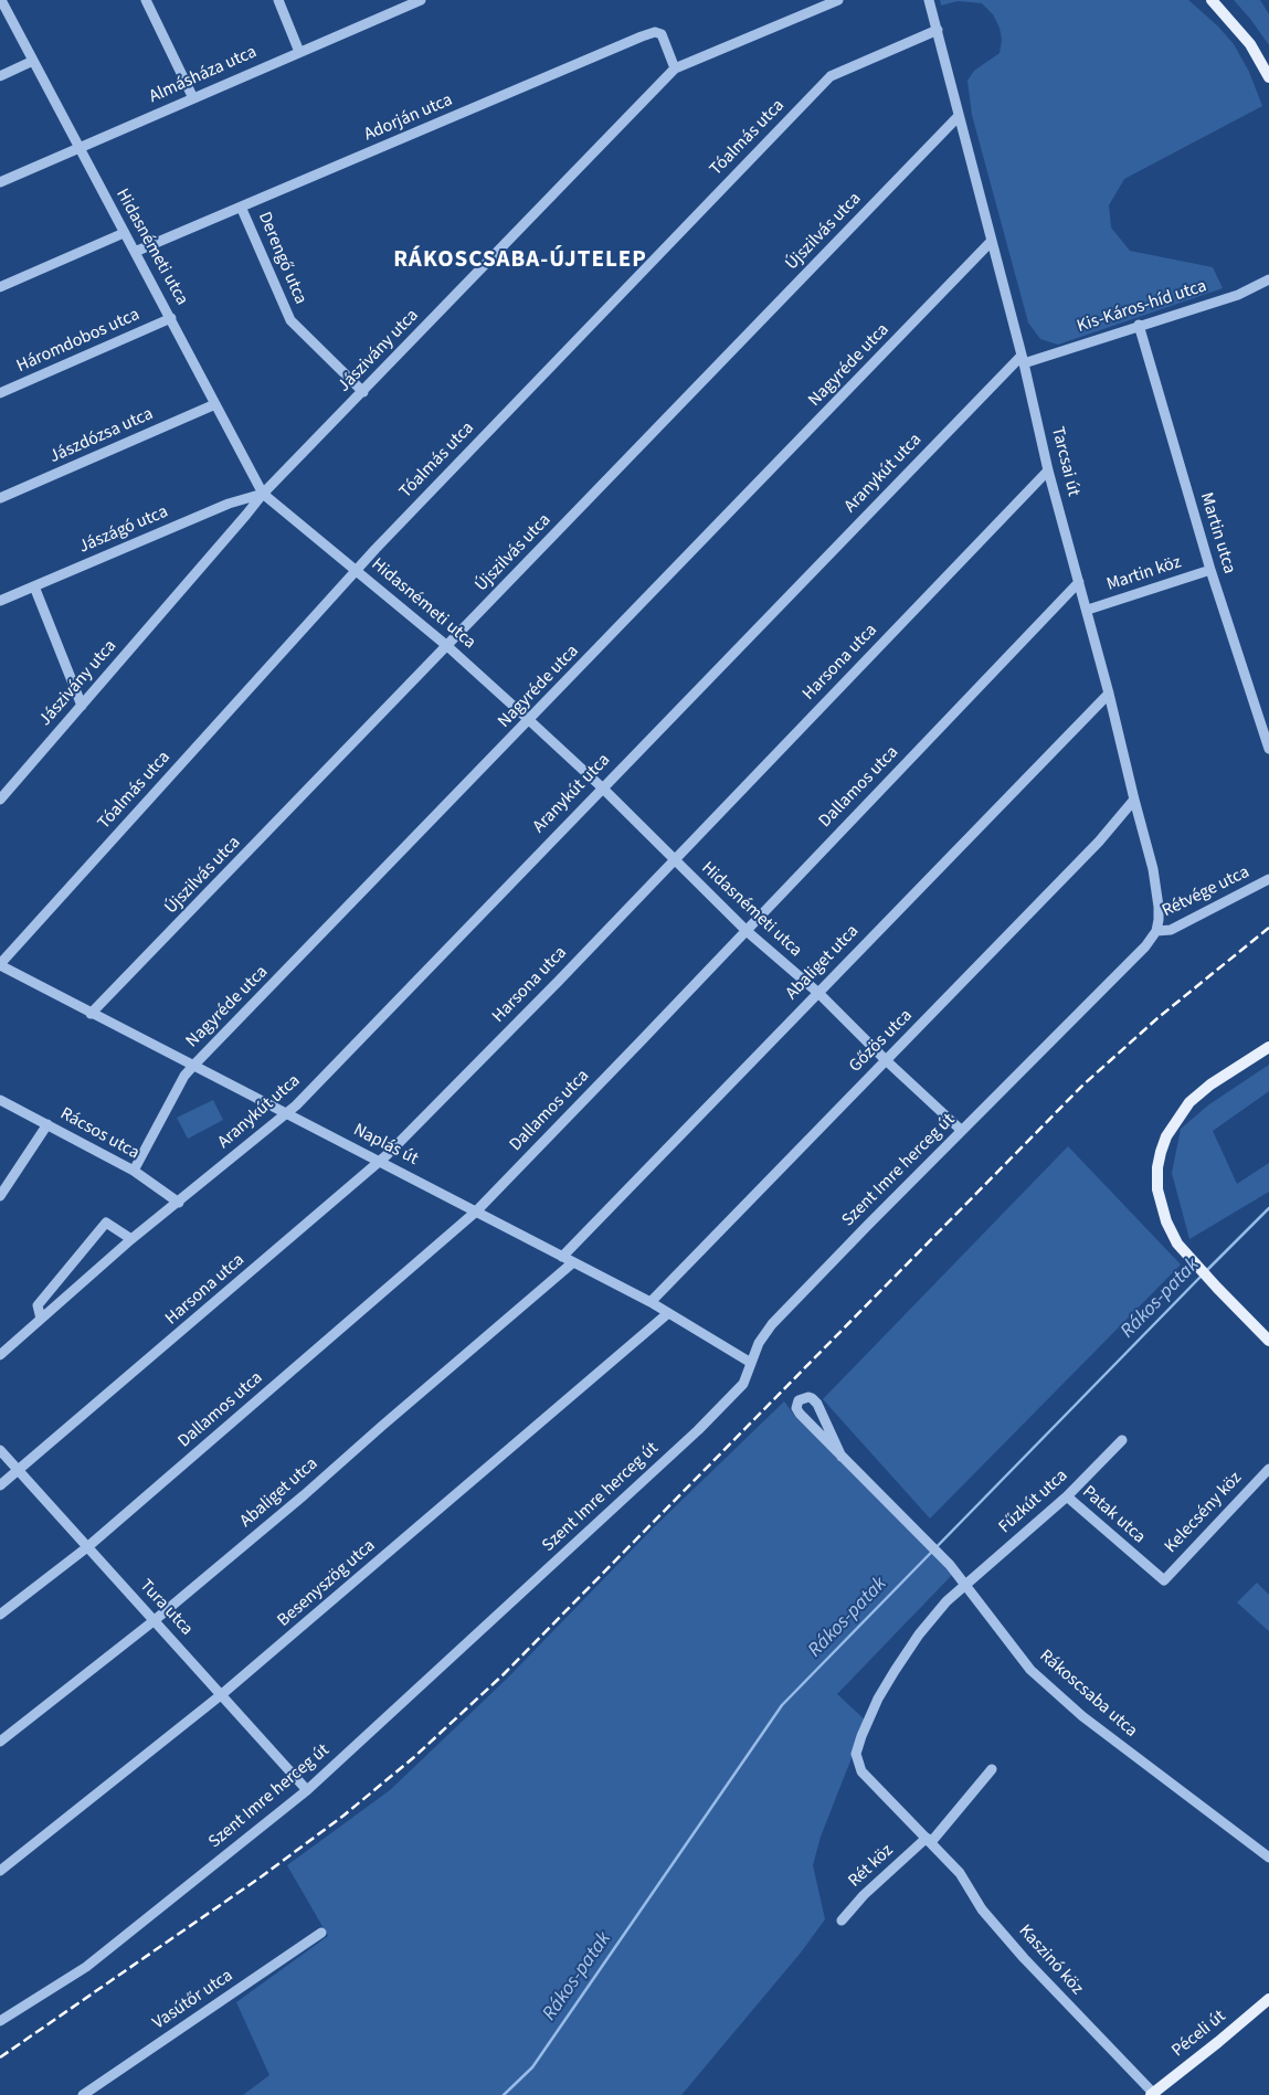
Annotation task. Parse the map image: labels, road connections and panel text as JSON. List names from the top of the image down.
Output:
{
  "streets": {
    "main road": ["Péceli út"],
    "street": [
      "Almásháza utca",
      "Adorján utca",
      "Tóalmás utca",
      "Újszilvás utca",
      "Hidasnémeti utca",
      "Derengő utca",
      "Kis-Káros-híd utca",
      "Háromdobos utca",
      "Jászivány utca",
      "Nagyréde utca",
      "Jászdózsa utca",
      "Tarcsai út",
      "Aranykút utca",
      "Jászágó utca",
      "Martin utca",
      "Martin köz",
      "Harsona utca",
      "Dallamos utca",
      "Rétvége utca",
      "Abaliget utca",
      "Gőzös utca",
      "Rácsos utca",
      "Naplás út",
      "Szent Imre herceg út",
      "Fűzkút utca",
      "Kelecsény köz",
      "Patak utca",
      "Besenyszög utca",
      "Tura utca",
      "Rákoscsaba utca",
      "Rét köz",
      "Kaszinó köz",
      "Vasútőr utca"
    ]
  },
  "crossings": [
    ["Almásháza utca", "Hidasnémeti utca"],
    ["Adorján utca", "Hidasnémeti utca"],
    ["Adorján utca", "Derengő utca"],
    ["Adorján utca", "Jászivány utca"],
    ["Tóalmás utca", "Hidasnémeti utca"],
    ["Tóalmás utca", "Tarcsai út"],
    ["Tóalmás utca", "Naplás út"],
    ["Újszilvás utca", "Hidasnémeti utca"],
    ["Újszilvás utca", "Tarcsai út"],
    ["Újszilvás utca", "Naplás út"],
    ["Hidasnémeti utca", "Háromdobos utca"],
    ["Hidasnémeti utca", "Jászivány utca"],
    ["Hidasnémeti utca", "Nagyréde utca"],
    ["Hidasnémeti utca", "Jászdózsa utca"],
    ["Hidasnémeti utca", "Aranykút utca"],
    ["Hidasnémeti utca", "Jászágó utca"],
    ["Hidasnémeti utca", "Harsona utca"],
    ["Hidasnémeti utca", "Dallamos utca"],
    ["Hidasnémeti utca", "Abaliget utca"],
    ["Hidasnémeti utca", "Gőzös utca"],
    ["Hidasnémeti utca", "Szent Imre herceg út"],
    ["Derengő utca", "Jászivány utca"],
    ["Kis-Káros-híd utca", "Tarcsai út"],
    ["Kis-Káros-híd utca", "Aranykút utca"],
    ["Kis-Káros-híd utca", "Martin utca"],
    ["Jászivány utca", "Jászágó utca"],
    ["Nagyréde utca", "Tarcsai út"],
    ["Nagyréde utca", "Rácsos utca"],
    ["Nagyréde utca", "Naplás út"],
    ["Tarcsai út", "Aranykút utca"],
    ["Tarcsai út", "Martin köz"],
    ["Tarcsai út", "Harsona utca"],
    ["Tarcsai út", "Dallamos utca"],
    ["Tarcsai út", "Rétvége utca"],
    ["Tarcsai út", "Abaliget utca"],
    ["Tarcsai út", "Gőzös utca"],
    ["Tarcsai út", "Szent Imre herceg út"],
    ["Aranykút utca", "Rácsos utca"],
    ["Aranykút utca", "Naplás út"],
    ["Martin utca", "Martin köz"],
    ["Harsona utca", "Naplás út"],
    ["Harsona utca", "Tura utca"],
    ["Dallamos utca", "Naplás út"],
    ["Dallamos utca", "Tura utca"],
    ["Rétvége utca", "Szent Imre herceg út"],
    ["Abaliget utca", "Naplás út"],
    ["Abaliget utca", "Tura utca"],
    ["Gőzös utca", "Naplás út"],
    ["Naplás út", "Szent Imre herceg út"],
    ["Naplás út", "Besenyszög utca"],
    ["Szent Imre herceg út", "Tura utca"],
    ["Fűzkút utca", "Patak utca"],
    ["Fűzkút utca", "Rákoscsaba utca"],
    ["Fűzkút utca", "Kaszinó köz"],
    ["Kelecsény köz", "Patak utca"],
    ["Besenyszög utca", "Tura utca"],
    ["Rákoscsaba utca", "Kaszinó köz"],
    ["Rét köz", "Kaszinó köz"],
    ["Kaszinó köz", "Péceli út"]
  ],
  "districts": ["RÁKOSCSABA-ÚJTELEP"],
  "water": ["Rákos-patak"]
}
